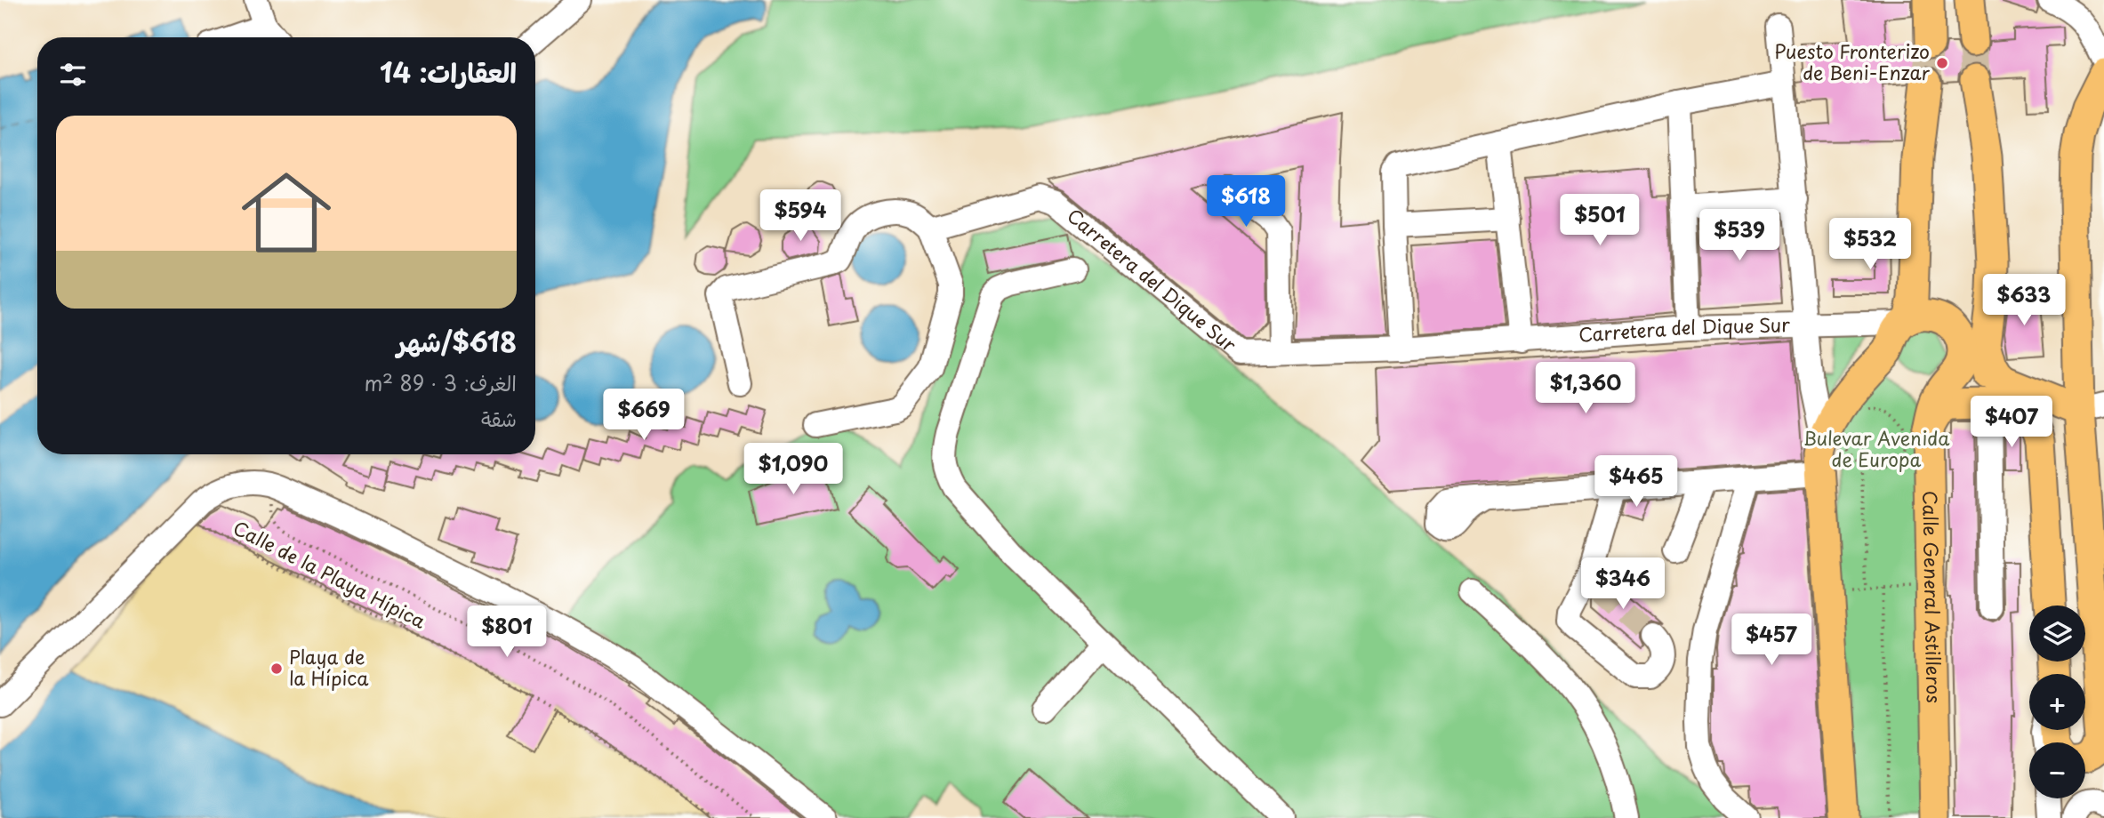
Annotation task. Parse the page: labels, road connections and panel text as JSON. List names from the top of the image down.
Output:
{
  "streets": {
    "main road": ["Calle General Astilleros"],
    "street": ["Carretera del Dique Sur"],
    "path": ["Calle de la Playa Hípica"]
  },
  "parks": ["Bulevar Avenida de Europa"],
  "places": ["Puesto Fronterizo de Beni-Enzar", "Playa de la Hípica"],
  "page": {
    "heading": "العقارات: 14",
    "list": [
      {
        "name": "$618/شهر",
        "note": "الغرف: 3 · 89 m² · شقة"
      }
    ],
    "price": [
      "$618",
      "$594",
      "$501",
      "$539",
      "$532",
      "$633",
      "$1,360",
      "$669",
      "$407",
      "$1,090",
      "$465",
      "$346",
      "$801",
      "$457"
    ],
    "map_buttons": ["+", "−"]
  }
}
